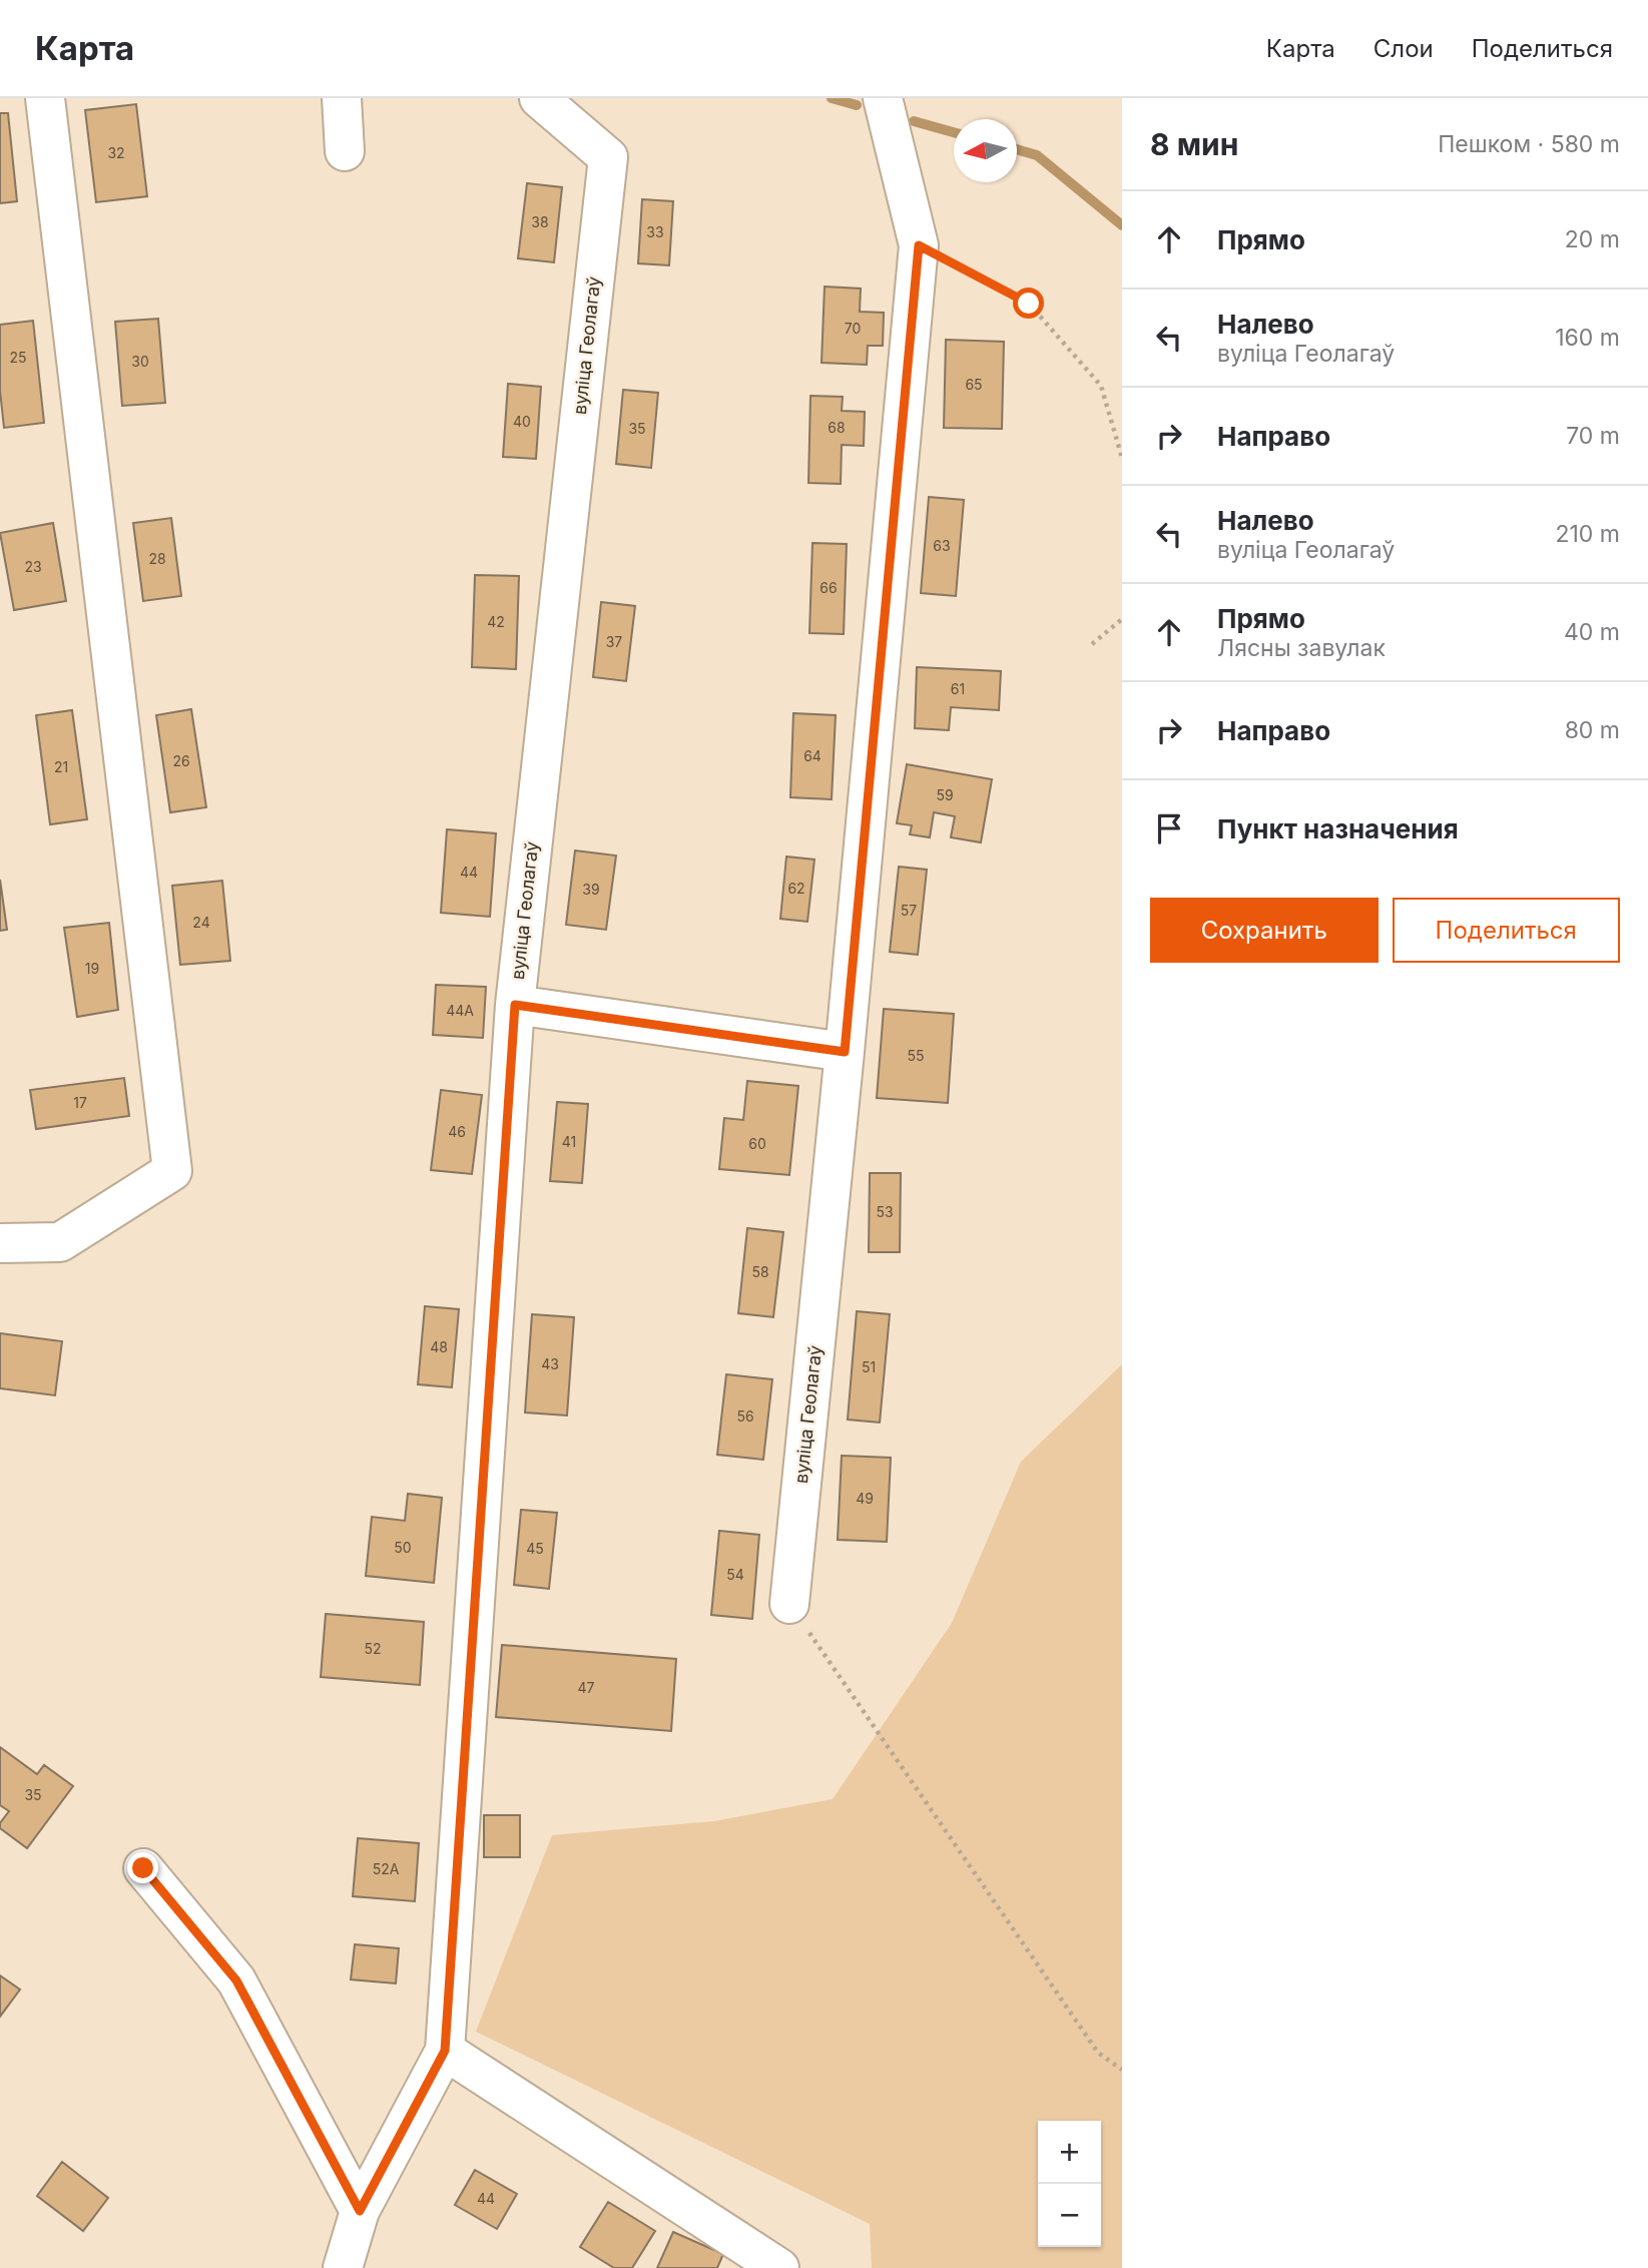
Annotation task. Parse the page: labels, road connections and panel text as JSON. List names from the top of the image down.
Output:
{
  "streets": {
    "street": ["вуліца Геолагаў"]
  },
  "house_numbers": [
    "32",
    "38",
    "33",
    "70",
    "25",
    "30",
    "65",
    "40",
    "68",
    "35",
    "63",
    "28",
    "23",
    "66",
    "42",
    "37",
    "61",
    "64",
    "26",
    "21",
    "59",
    "44",
    "62",
    "39",
    "57",
    "24",
    "19",
    "44А",
    "55",
    "17",
    "46",
    "41",
    "60",
    "53",
    "58",
    "48",
    "43",
    "51",
    "56",
    "49",
    "50",
    "45",
    "54",
    "52",
    "47",
    "35",
    "52А",
    "44"
  ],
  "north": "left",
  "page": {
    "header": "Карта",
    "nav": ["Карта", "Слои", "Поделиться"],
    "heading": ["8 мин", "Пешком · 580 m"],
    "list": [
      ["Прямо", "20 m"],
      ["Налево", "вуліца Геолагаў", "160 m"],
      ["Направо", "70 m"],
      ["Налево", "вуліца Геолагаў", "210 m"],
      ["Прямо", "Лясны завулак", "40 m"],
      ["Направо", "80 m"],
      "Пункт назначения"
    ],
    "buttons": ["Сохранить", "Поделиться"],
    "map_buttons": ["+", "−"]
  }
}
